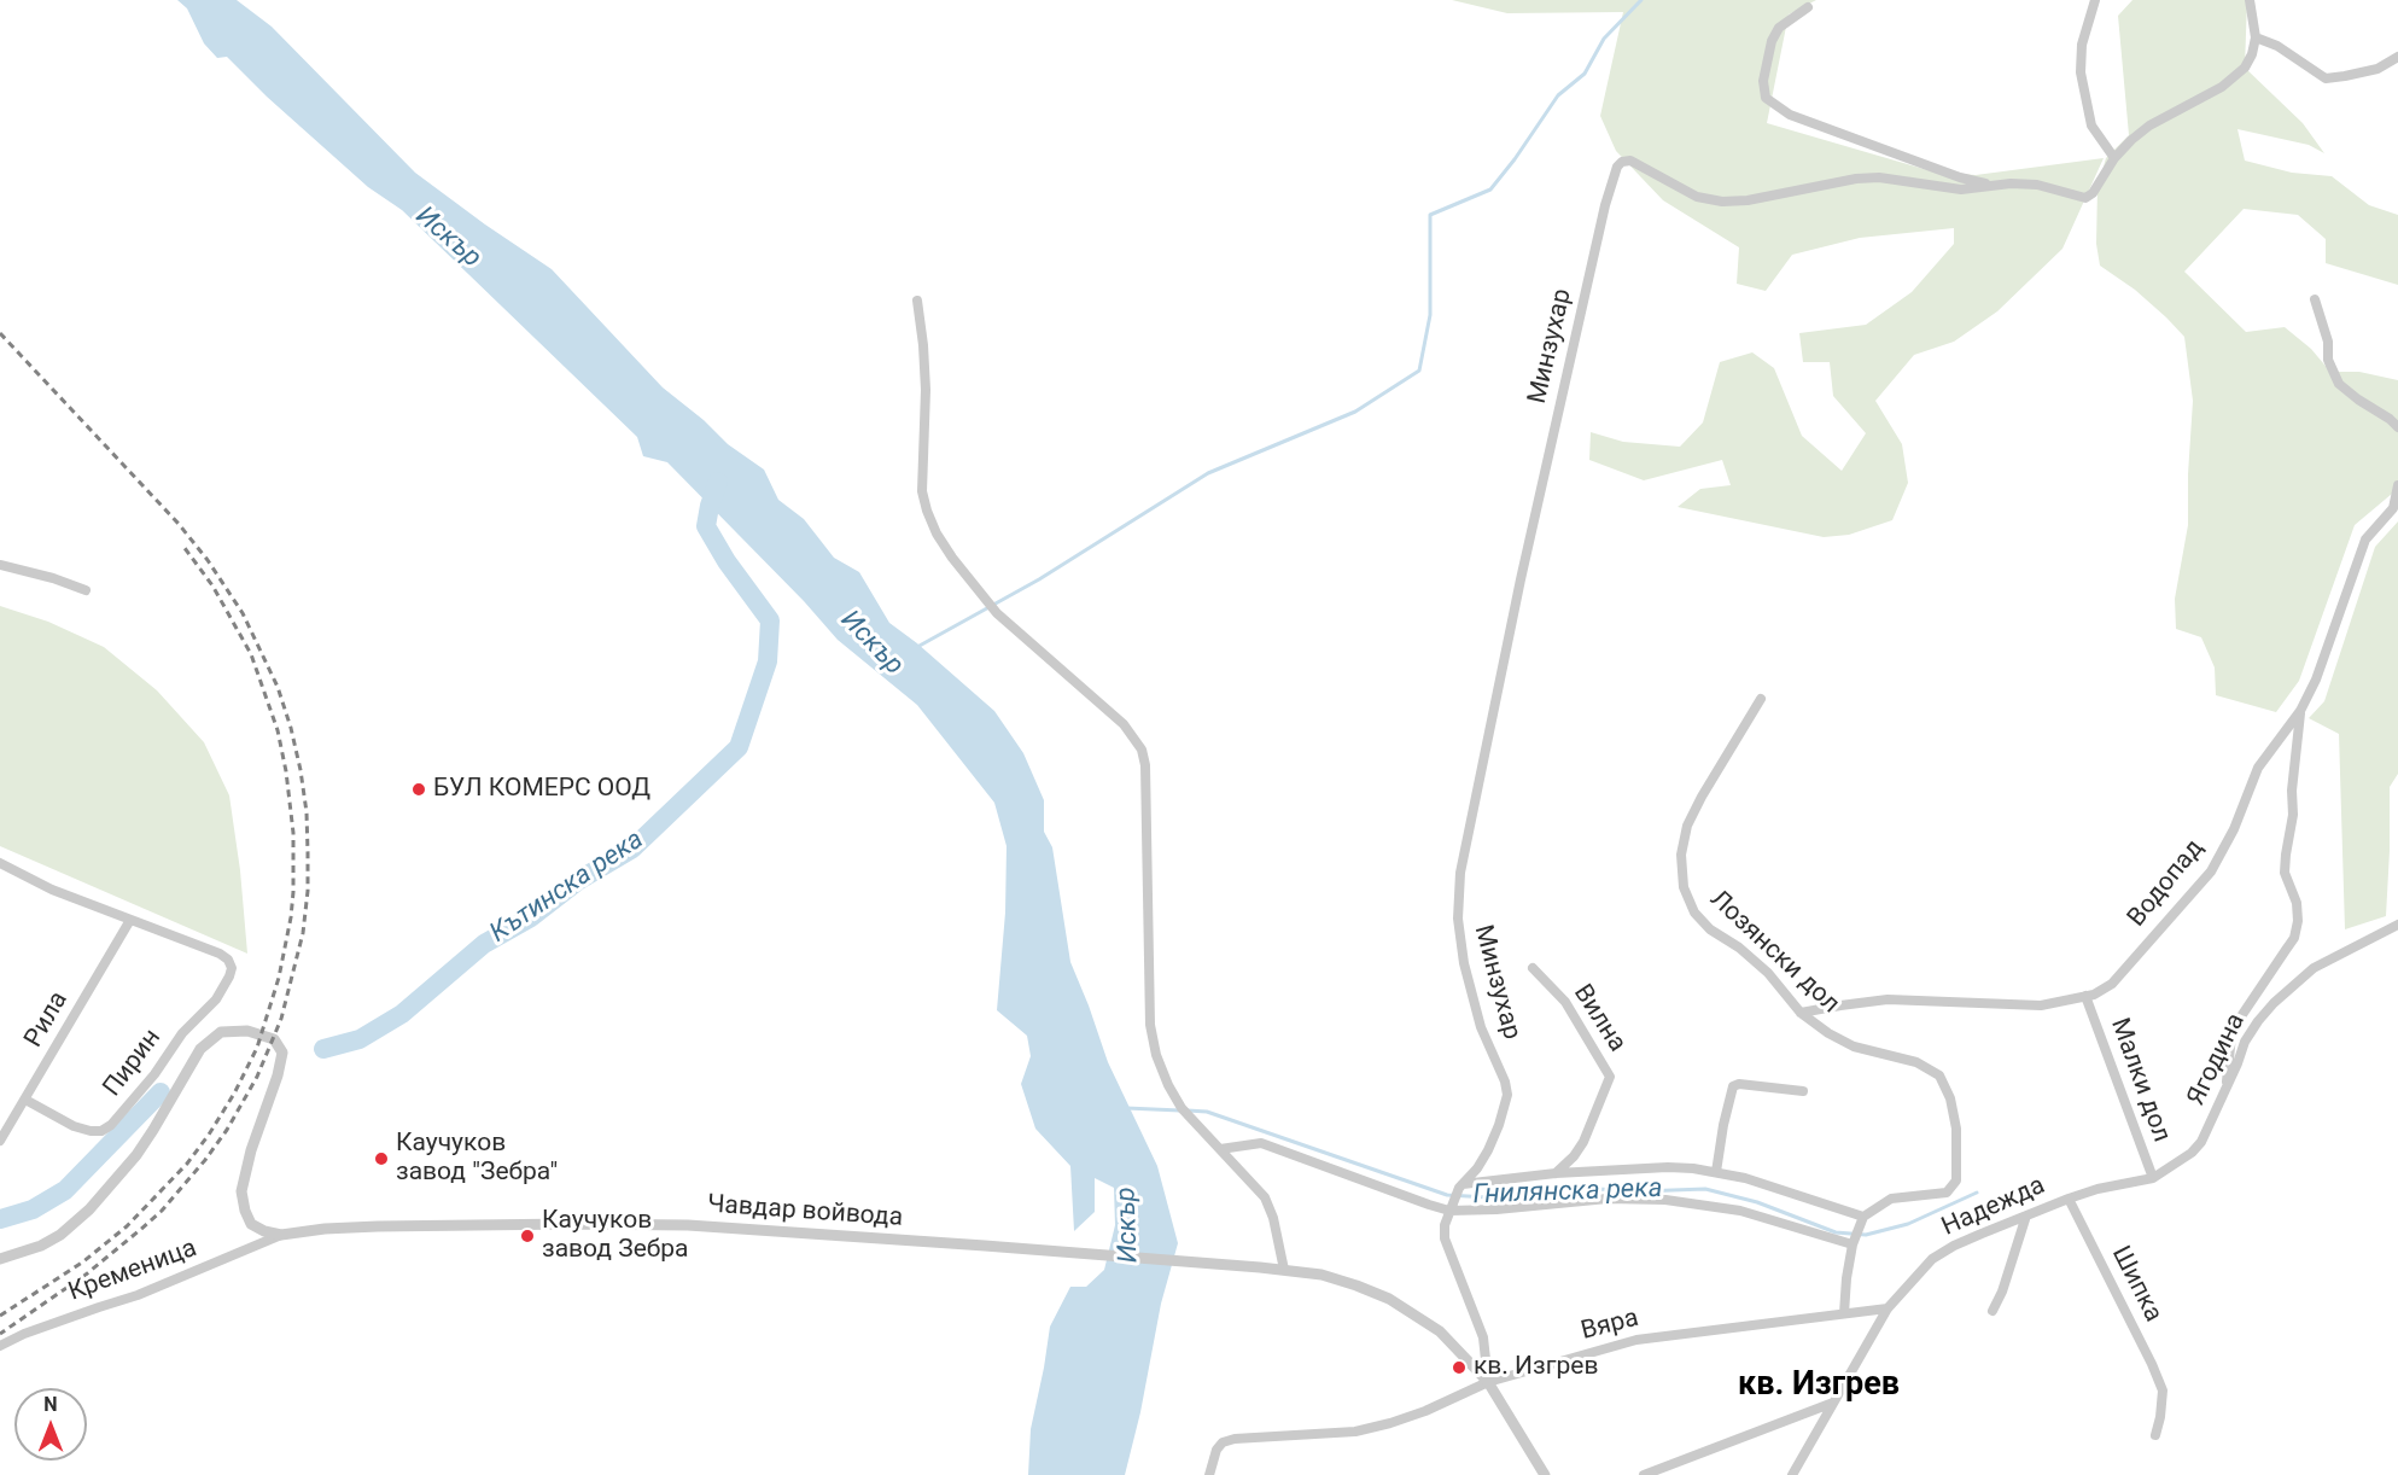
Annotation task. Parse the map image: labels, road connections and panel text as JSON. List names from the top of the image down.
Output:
{
  "streets": {
    "street": [
      "Минзухар",
      "Водопад",
      "Лозянски дол",
      "Вилна",
      "Рила",
      "Ягодина",
      "Пирин",
      "Малки дол",
      "Надежда",
      "Чавдар войвода",
      "Кременица",
      "Шипка",
      "Вяра"
    ]
  },
  "crossings": [
    ["Минзухар", "Вяра"],
    ["Водопад", "Лозянски дол"],
    ["Водопад", "Малки дол"],
    ["Рила", "Пирин"],
    ["Ягодина", "Надежда"],
    ["Малки дол", "Надежда"],
    ["Надежда", "Шипка"],
    ["Надежда", "Вяра"],
    ["Чавдар войвода", "Кременица"]
  ],
  "districts": ["кв. Изгрев"],
  "water": ["Искър", "Кътинска река", "Гнилянска река"],
  "places": [
    "БУЛ КОМЕРС ООД",
    "Каучуков завод \"Зебра\"",
    "Каучуков завод Зебра",
    "кв. Изгрев"
  ],
  "north": "top"
}
